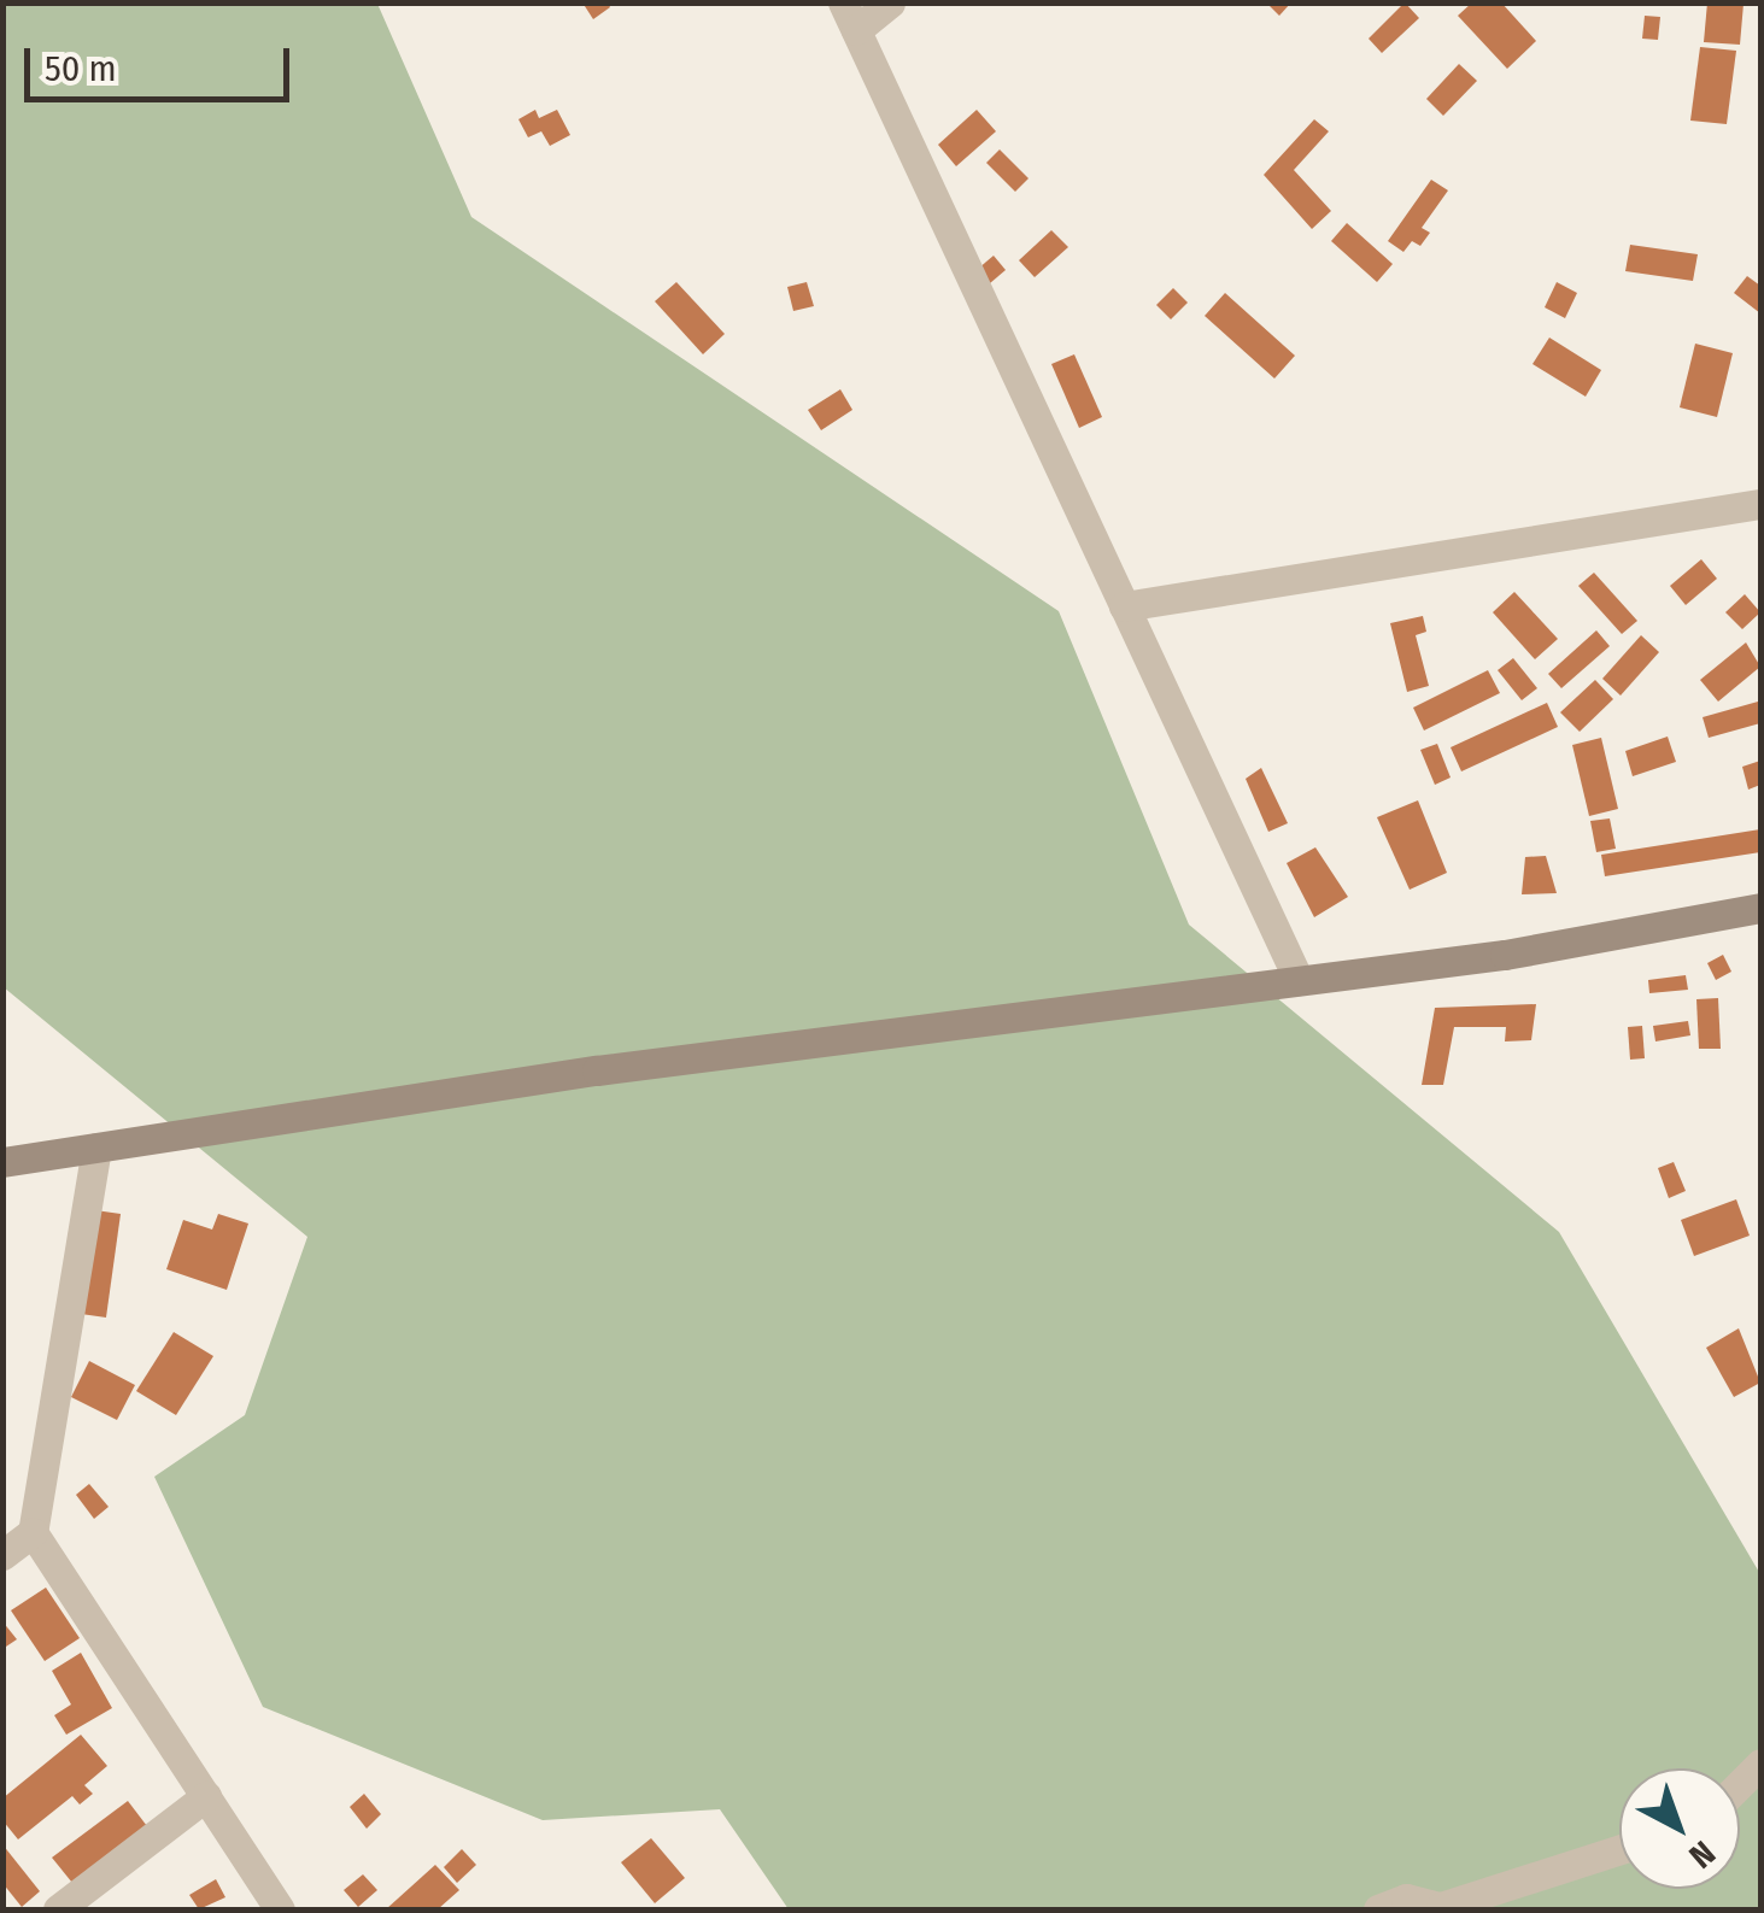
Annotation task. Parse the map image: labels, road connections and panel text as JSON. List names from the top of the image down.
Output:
{
  "scale_bar": "50 m",
  "north": "bottom right"
}
